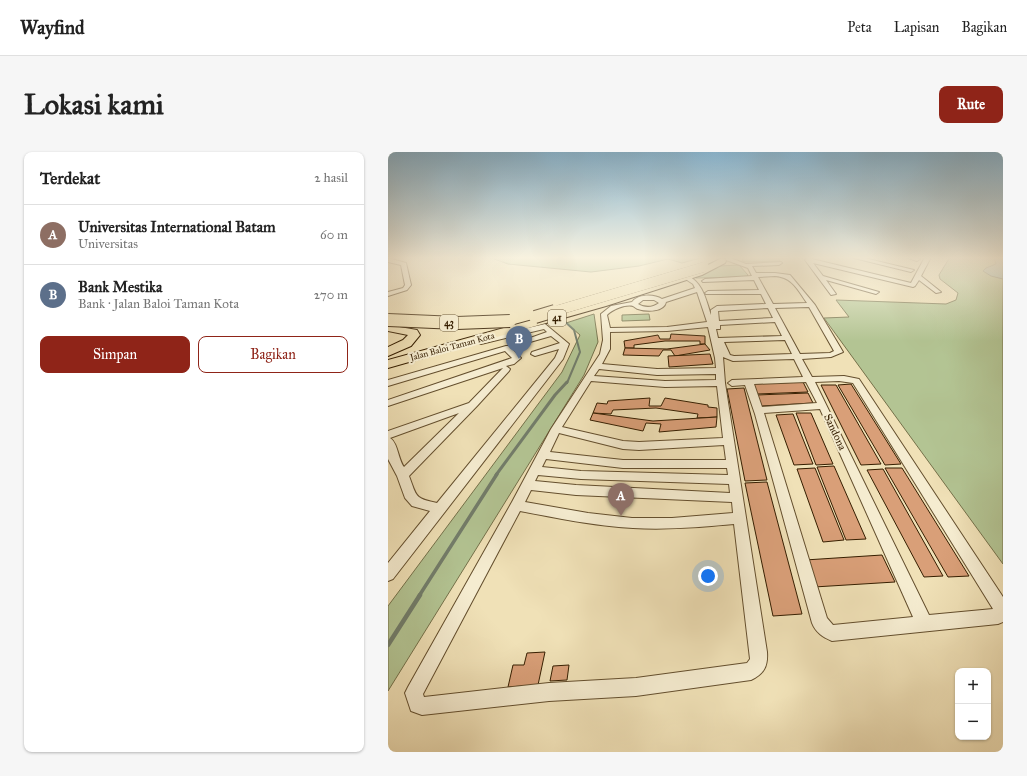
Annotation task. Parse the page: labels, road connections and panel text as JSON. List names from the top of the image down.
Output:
{
  "streets": {
    "highway": ["41", "43", "Jalan Baloi Taman Kota"],
    "street": ["Sandona"]
  },
  "page": {
    "header": "Wayfind",
    "nav": ["Peta", "Lapisan", "Bagikan"],
    "buttons": [
      "Rute",
      ["Simpan", "Bagikan"]
    ],
    "title": "Lokasi kami",
    "heading": ["Terdekat", "2 hasil"],
    "list": [
      {
        "mark": "A",
        "name": "Universitas International Batam",
        "note": "Universitas",
        "value": "60 m"
      },
      {
        "mark": "B",
        "name": "Bank Mestika",
        "note": "Bank · Jalan Baloi Taman Kota",
        "value": "270 m"
      }
    ],
    "pins": ["B", "A"],
    "map_buttons": ["+", "−"]
  }
}
